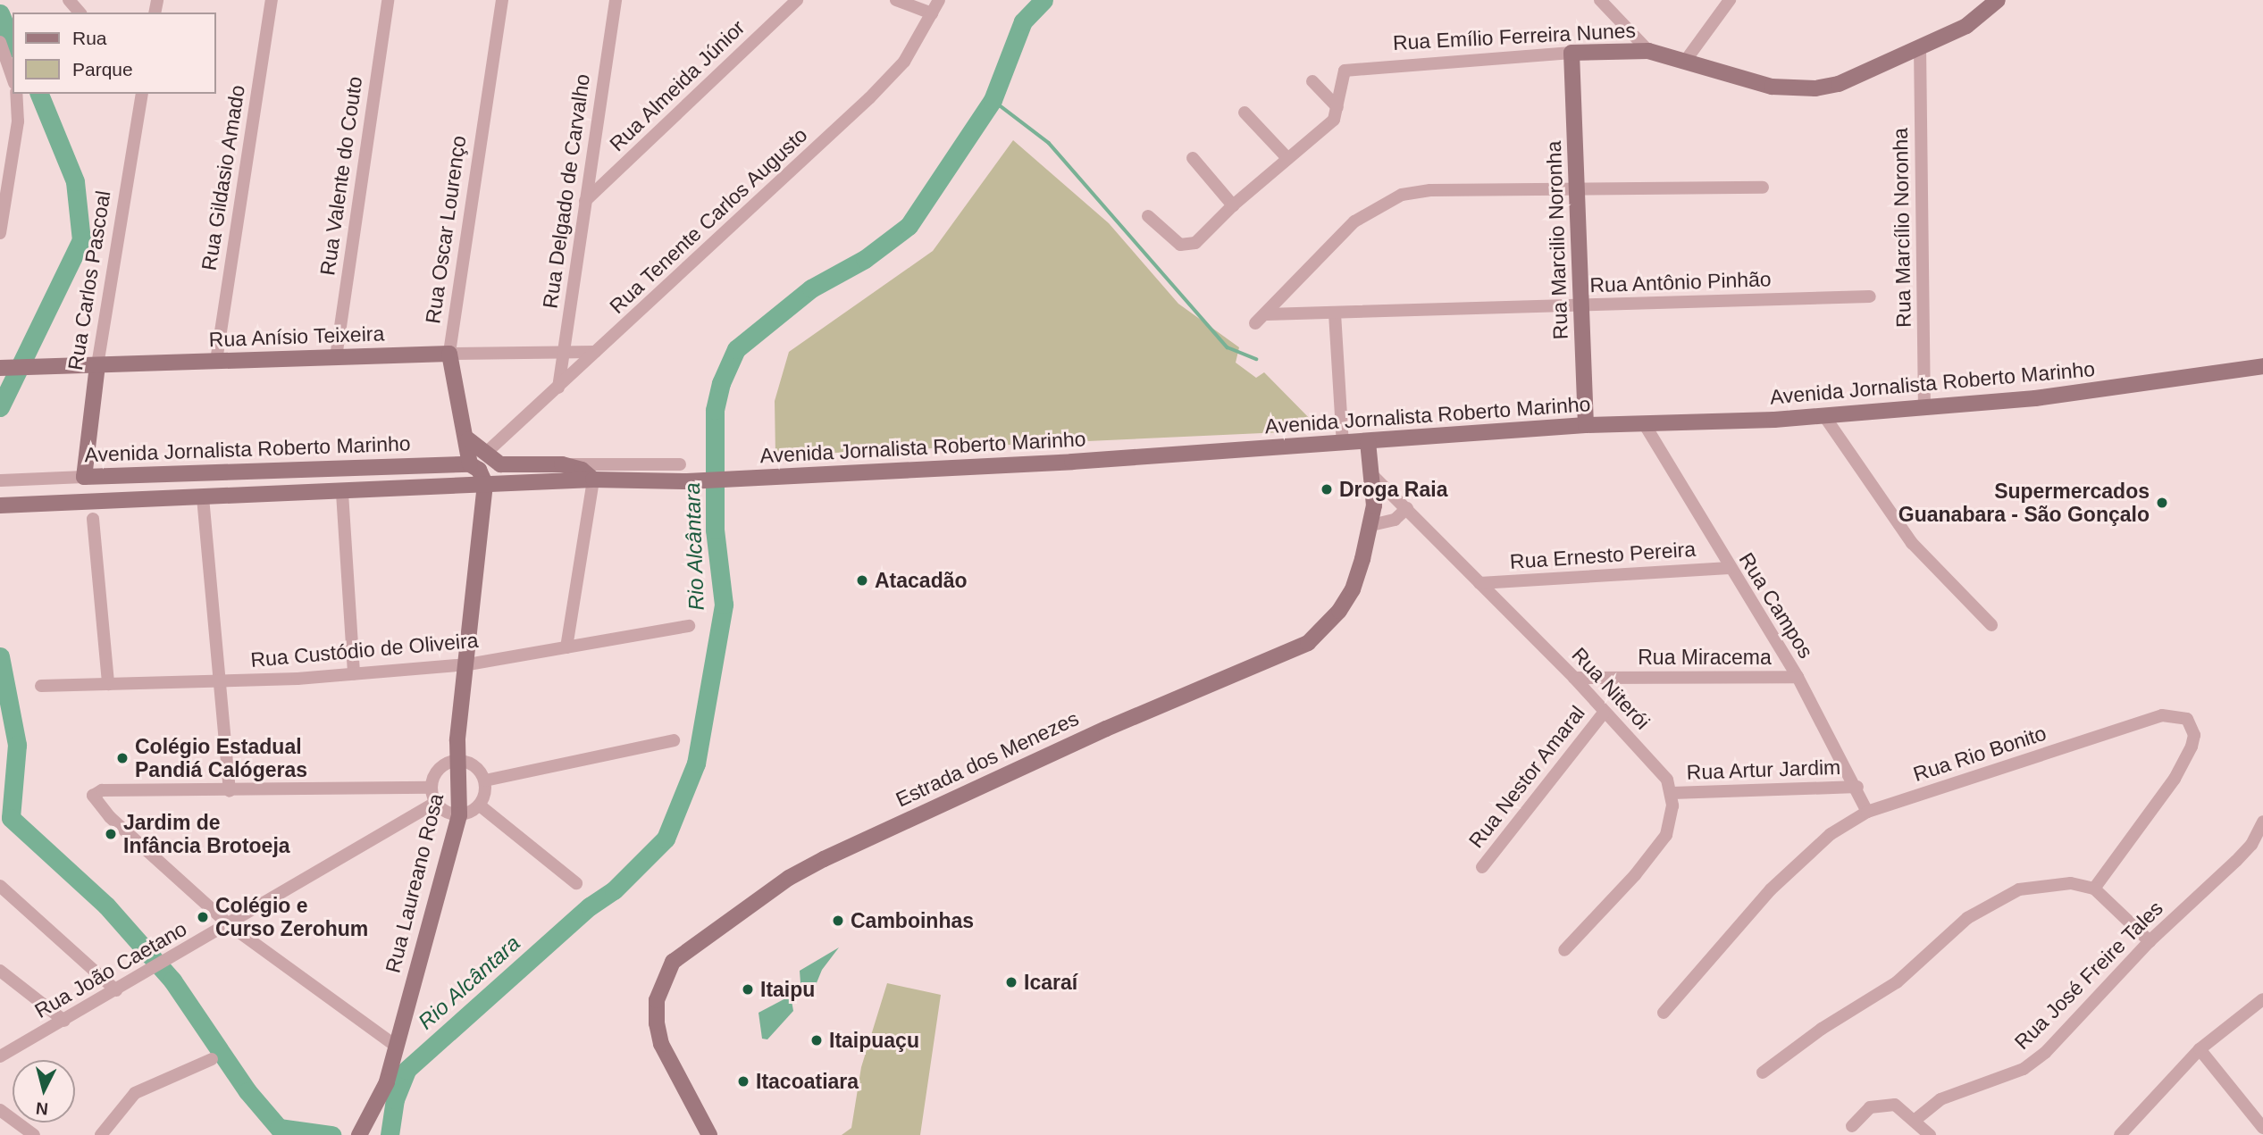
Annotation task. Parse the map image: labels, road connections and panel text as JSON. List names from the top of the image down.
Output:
{
  "streets": {
    "main road": [
      "Rua Emílio Ferreira Nunes",
      "Rua Oscar Lourenço",
      "Rua Marcilio Noronha",
      "Rua Carlos Pascoal",
      "Rua Anísio Teixeira",
      "Avenida Jornalista Roberto Marinho",
      "Estrada dos Menezes",
      "Rua Laureano Rosa"
    ],
    "street": [
      "Rua Almeida Júnior",
      "Rua Valente do Couto",
      "Rua Gildasio Amado",
      "Rua Delgado de Carvalho",
      "Rua Tenente Carlos Augusto",
      "Rua Marcílio Noronha",
      "Rua Antônio Pinhão",
      "Rua Ernesto Pereira",
      "Rua Campos",
      "Rua Custódio de Oliveira",
      "Rua Miracema",
      "Rua Niterói",
      "Rua Rio Bonito",
      "Rua Artur Jardim",
      "Rua Nestor Amaral",
      "Rua João Caetano",
      "Rua José Freire Tales"
    ]
  },
  "crossings": [
    ["Rua Emílio Ferreira Nunes", "Rua Marcílio Noronha"],
    ["Rua Emílio Ferreira Nunes", "Rua Marcilio Noronha"],
    ["Rua Almeida Júnior", "Rua Delgado de Carvalho"],
    ["Rua Valente do Couto", "Rua Anísio Teixeira"],
    ["Rua Gildasio Amado", "Rua Anísio Teixeira"],
    ["Rua Delgado de Carvalho", "Rua Tenente Carlos Augusto"],
    ["Rua Delgado de Carvalho", "Rua Anísio Teixeira"],
    ["Rua Tenente Carlos Augusto", "Rua Anísio Teixeira"],
    ["Rua Tenente Carlos Augusto", "Avenida Jornalista Roberto Marinho"],
    ["Rua Marcílio Noronha", "Avenida Jornalista Roberto Marinho"],
    ["Rua Oscar Lourenço", "Rua Anísio Teixeira"],
    ["Rua Oscar Lourenço", "Avenida Jornalista Roberto Marinho"],
    ["Rua Marcilio Noronha", "Rua Antônio Pinhão"],
    ["Rua Marcilio Noronha", "Avenida Jornalista Roberto Marinho"],
    ["Rua Carlos Pascoal", "Rua Anísio Teixeira"],
    ["Rua Carlos Pascoal", "Avenida Jornalista Roberto Marinho"],
    ["Avenida Jornalista Roberto Marinho", "Rua Campos"],
    ["Avenida Jornalista Roberto Marinho", "Estrada dos Menezes"],
    ["Avenida Jornalista Roberto Marinho", "Rua Laureano Rosa"],
    ["Rua Ernesto Pereira", "Rua Campos"],
    ["Rua Ernesto Pereira", "Rua Niterói"],
    ["Rua Campos", "Rua Miracema"],
    ["Rua Campos", "Rua Rio Bonito"],
    ["Rua Campos", "Rua Artur Jardim"],
    ["Rua Custódio de Oliveira", "Rua Laureano Rosa"],
    ["Rua Miracema", "Rua Niterói"],
    ["Rua Niterói", "Estrada dos Menezes"],
    ["Rua Niterói", "Rua Artur Jardim"],
    ["Rua Niterói", "Rua Nestor Amaral"]
  ],
  "water": ["Rio Alcântara"],
  "places": [
    "Droga Raia",
    "Supermercados Guanabara - São Gonçalo",
    "Atacadão",
    "Colégio Estadual Pandiá Calógeras",
    "Jardim de Infância Brotoeja",
    "Colégio e Curso Zerohum",
    "Camboinhas",
    "Icaraí",
    "Itaipu",
    "Itaipuaçu",
    "Itacoatiara"
  ],
  "legend": ["Rua", "Parque"],
  "north": "bottom"
}
